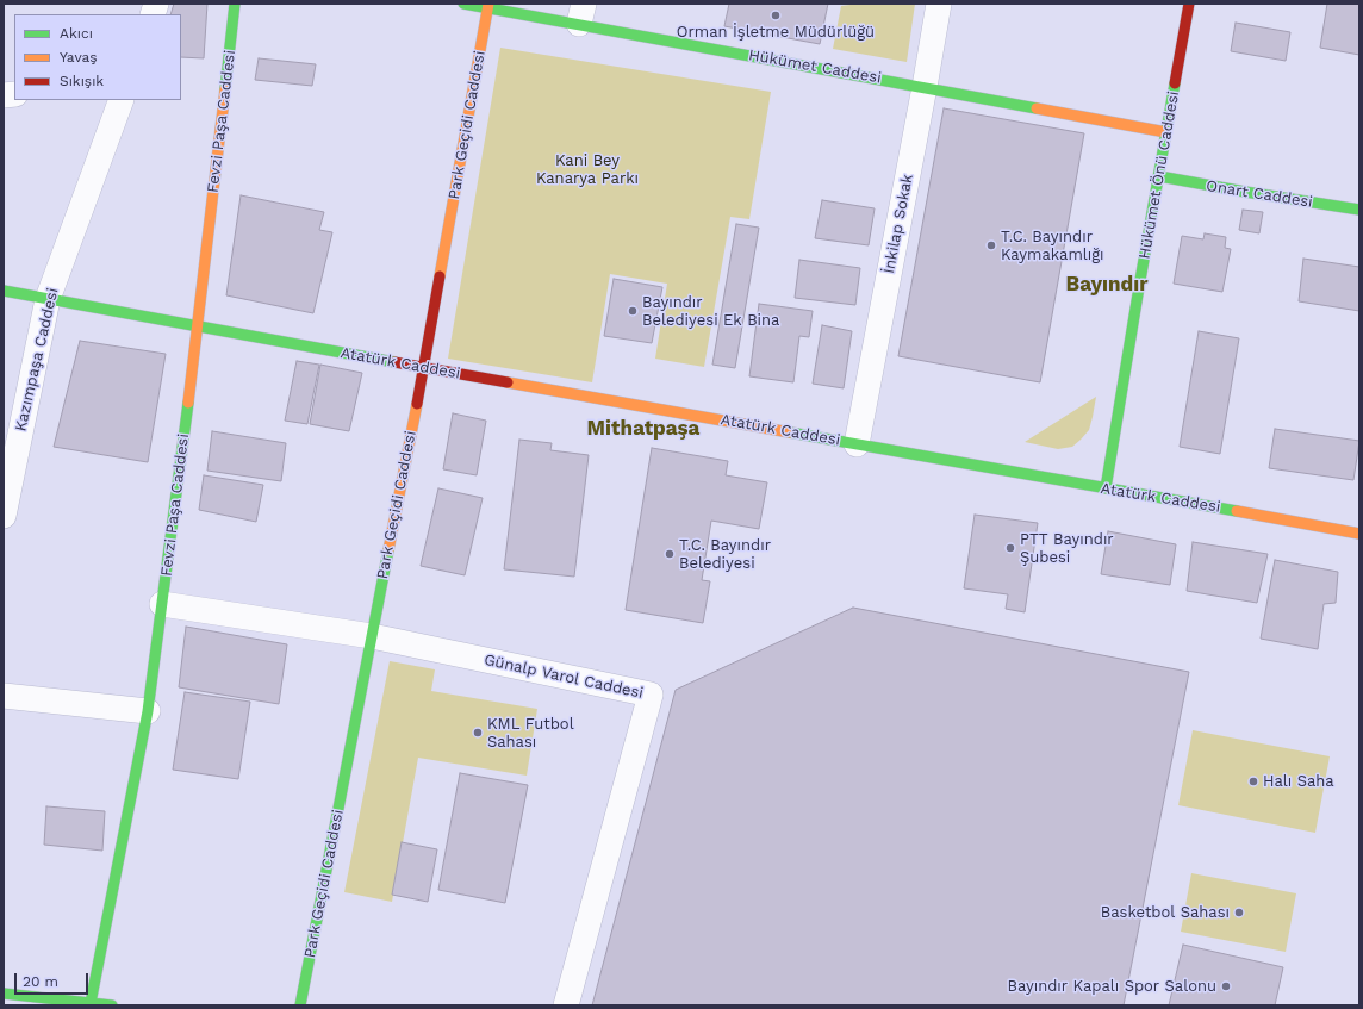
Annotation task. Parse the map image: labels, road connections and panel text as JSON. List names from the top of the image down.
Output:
{
  "streets": {
    "street": [
      "Hükümet Caddesi",
      "Fevzi Paşa Caddesi",
      "Park Geçidi Caddesi",
      "Hükümet Önü Caddesi",
      "Onart Caddesi",
      "İnkilap Sokak",
      "Kazımpaşa Caddesi",
      "Atatürk Caddesi",
      "Günalp Varol Caddesi"
    ]
  },
  "crossings": [
    ["Hükümet Caddesi", "Park Geçidi Caddesi"],
    ["Hükümet Caddesi", "Hükümet Önü Caddesi"],
    ["Hükümet Caddesi", "İnkilap Sokak"],
    ["Fevzi Paşa Caddesi", "Atatürk Caddesi"],
    ["Fevzi Paşa Caddesi", "Günalp Varol Caddesi"],
    ["Park Geçidi Caddesi", "Atatürk Caddesi"],
    ["Park Geçidi Caddesi", "Günalp Varol Caddesi"],
    ["Hükümet Önü Caddesi", "Onart Caddesi"],
    ["Hükümet Önü Caddesi", "Atatürk Caddesi"],
    ["İnkilap Sokak", "Atatürk Caddesi"],
    ["Kazımpaşa Caddesi", "Atatürk Caddesi"]
  ],
  "districts": ["Bayındır", "Mithatpaşa"],
  "parks": ["Kani Bey Kanarya Parkı"],
  "places": [
    "Orman İşletme Müdürlüğü",
    "T.C. Bayındır Kaymakamlığı",
    "Bayındır Belediyesi Ek Bina",
    "PTT Bayındır Şubesi",
    "T.C. Bayındır Belediyesi",
    "KML Futbol Sahası",
    "Halı Saha",
    "Basketbol Sahası",
    "Bayındır Kapalı Spor Salonu"
  ],
  "legend": ["Akıcı", "Yavaş", "Sıkışık"],
  "scale_bar": "20 m"
}
